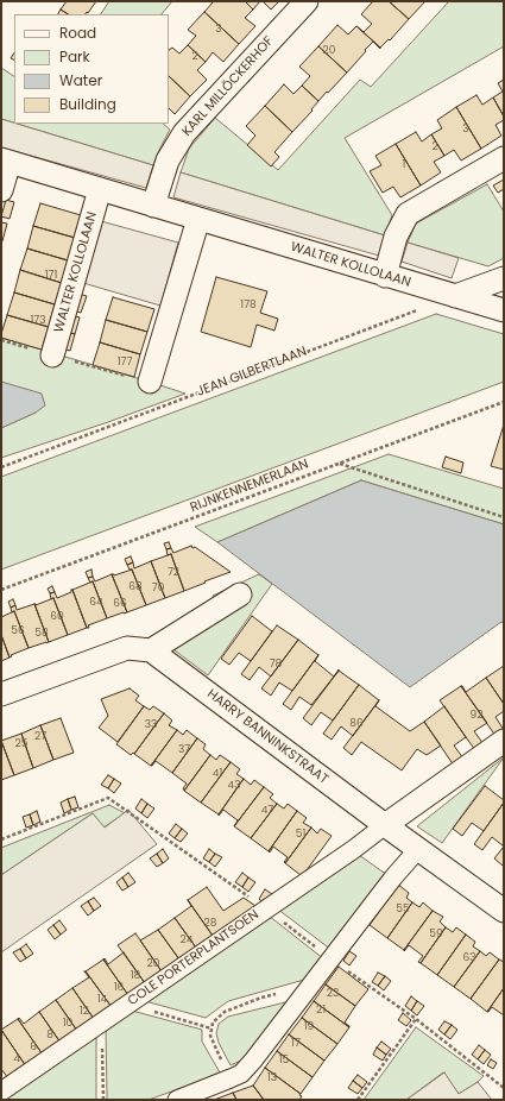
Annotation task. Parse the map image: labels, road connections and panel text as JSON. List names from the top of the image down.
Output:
{
  "streets": {
    "street": [
      "KARL MILLÖCKERHOF",
      "WALTER KOLLOLAAN",
      "HARRY BANNINKSTRAAT",
      "COLE PORTERPLANTSOEN"
    ],
    "path": ["JEAN GILBERTLAAN", "RIJNKENNEMERLAAN"]
  },
  "crossings": [
    ["KARL MILLÖCKERHOF", "WALTER KOLLOLAAN"],
    ["HARRY BANNINKSTRAAT", "COLE PORTERPLANTSOEN"]
  ],
  "house_numbers": [
    "3",
    "20",
    "2",
    "3",
    "2",
    "1",
    "171",
    "178",
    "173",
    "177",
    "72",
    "68",
    "70",
    "64",
    "66",
    "60",
    "56",
    "58",
    "78",
    "92",
    "86",
    "33",
    "27",
    "25",
    "37",
    "41",
    "43",
    "47",
    "51",
    "55",
    "28",
    "59",
    "24",
    "63",
    "20",
    "18",
    "16",
    "23",
    "14",
    "21",
    "12",
    "10",
    "19",
    "8",
    "17",
    "6",
    "4",
    "15",
    "13"
  ],
  "legend": [
    "Road",
    "Park",
    "Water",
    "Building"
  ]
}
